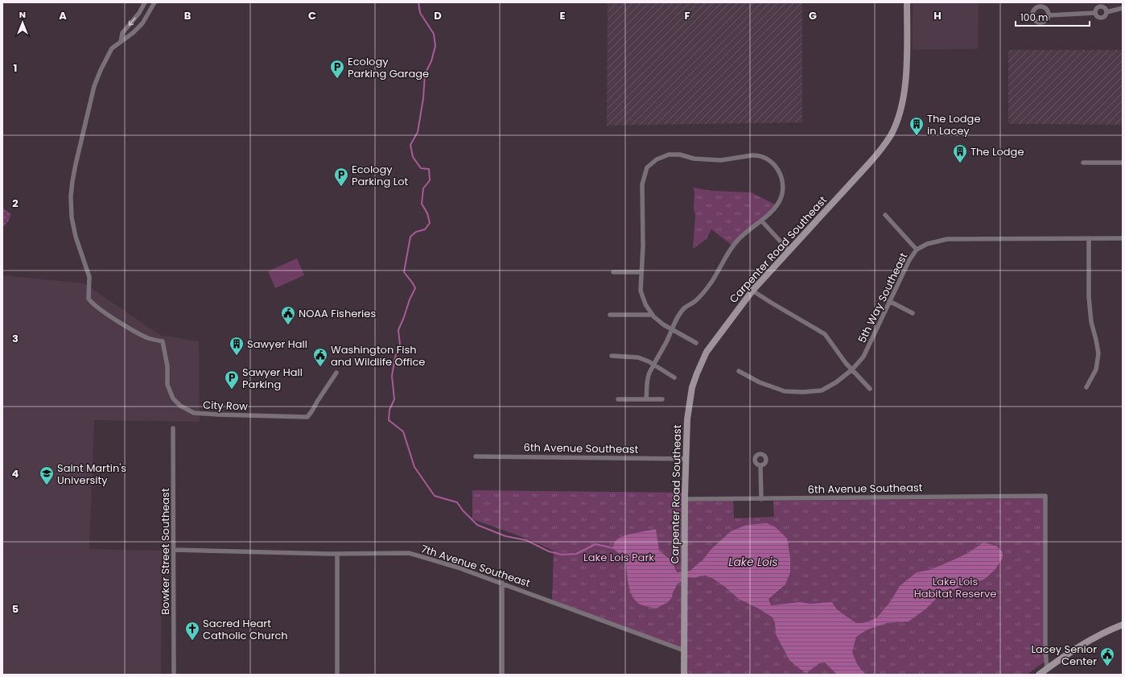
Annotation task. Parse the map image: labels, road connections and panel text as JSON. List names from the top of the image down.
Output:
{
  "streets": {
    "main road": ["Carpenter Road Southeast"],
    "street": [
      "5th Way Southeast",
      "City Row",
      "6th Avenue Southeast",
      "Bowker Street Southeast",
      "7th Avenue Southeast"
    ]
  },
  "crossings": [
    ["Carpenter Road Southeast", "6th Avenue Southeast"],
    ["Carpenter Road Southeast", "7th Avenue Southeast"],
    ["Bowker Street Southeast", "7th Avenue Southeast"]
  ],
  "water": ["Lake Lois"],
  "parks": ["Lake Lois Park", "Lake Lois Habitat Reserve"],
  "places": {
    "parking": ["Ecology Parking Garage", "Ecology Parking Lot", "Sawyer Hall Parking"],
    "building": ["The Lodge in Lacey", "The Lodge", "Sawyer Hall"],
    "public building": ["NOAA Fisheries", "Washington Fish and Wildlife Office", "Lacey Senior Center"],
    "school or university": ["Saint Martin's University"],
    "church": ["Sacred Heart Catholic Church"]
  },
  "scale_bar": "100 m",
  "north": "top",
  "grid": {
    "columns": [
      "A",
      "B",
      "C",
      "D",
      "E",
      "F",
      "G",
      "H"
    ],
    "rows": [
      "1",
      "2",
      "3",
      "4",
      "5"
    ]
  }
}
